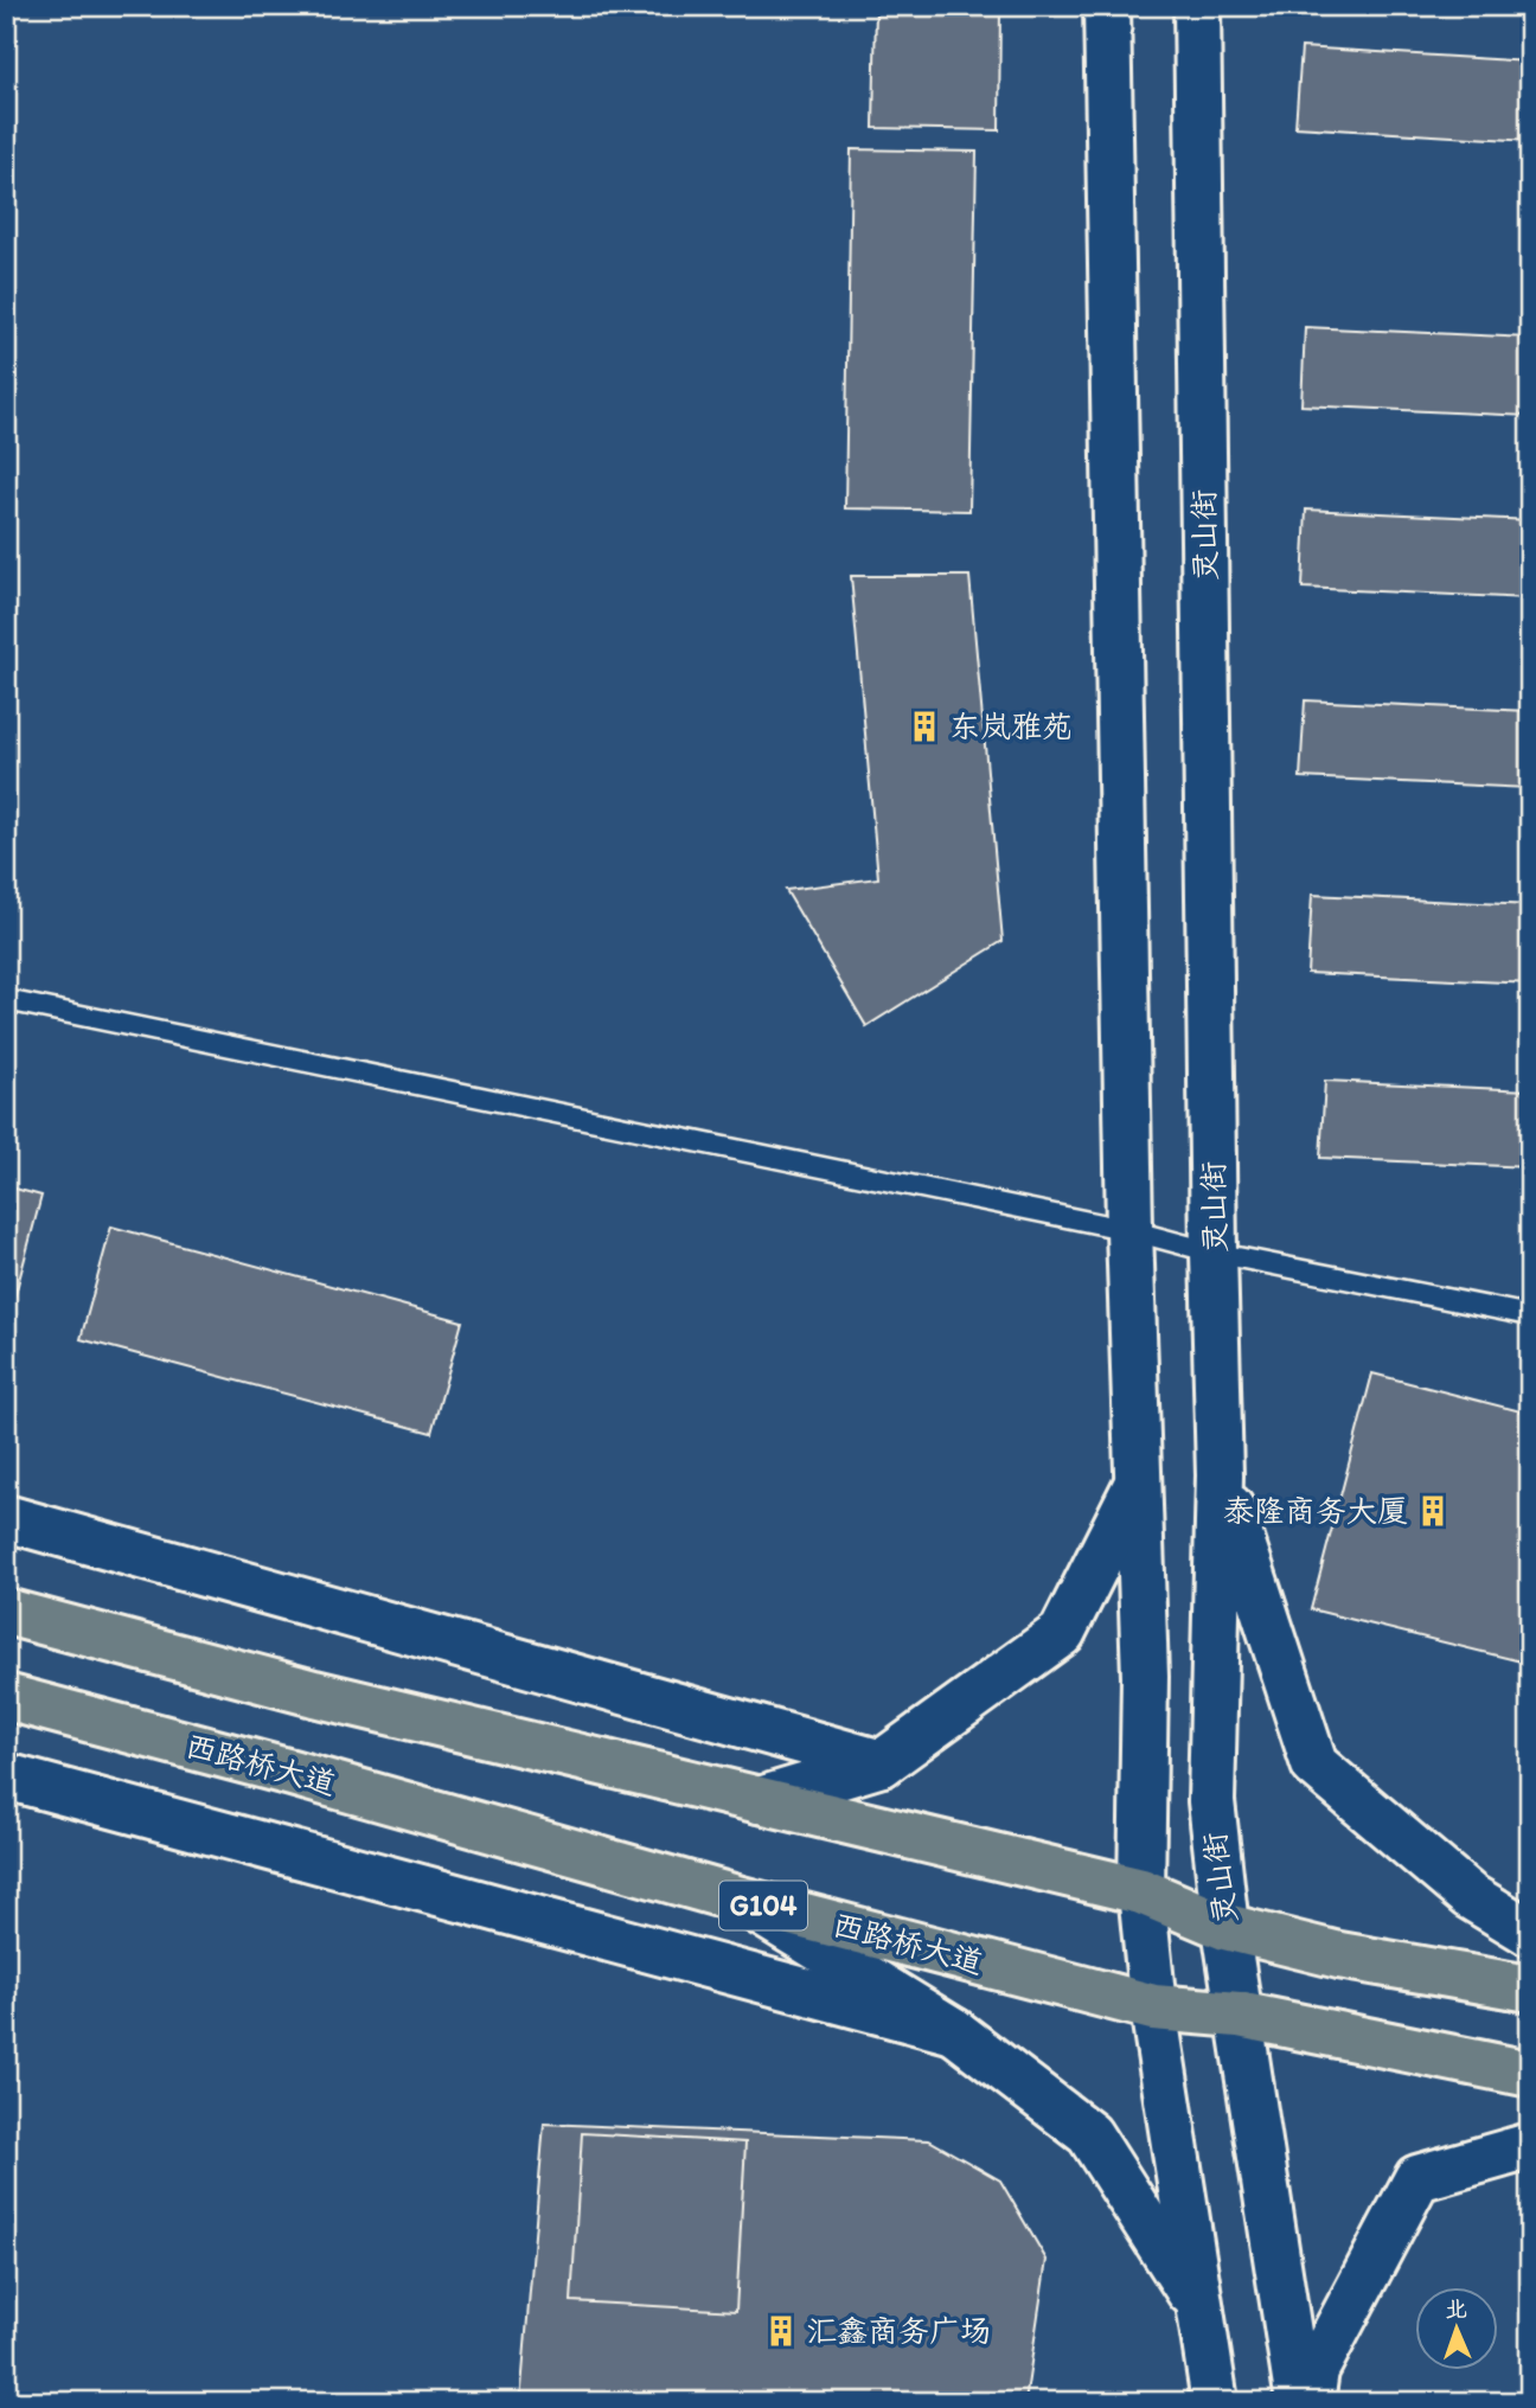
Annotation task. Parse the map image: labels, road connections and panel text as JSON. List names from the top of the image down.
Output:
{
  "streets": {
    "main road": ["灵山街", "西路桥大道", "G104"]
  },
  "crossings": [
    ["灵山街", "西路桥大道"]
  ],
  "places": {
    "building": ["东岚雅苑", "泰隆商务大厦", "汇鑫商务广场"]
  },
  "north": "top"
}
